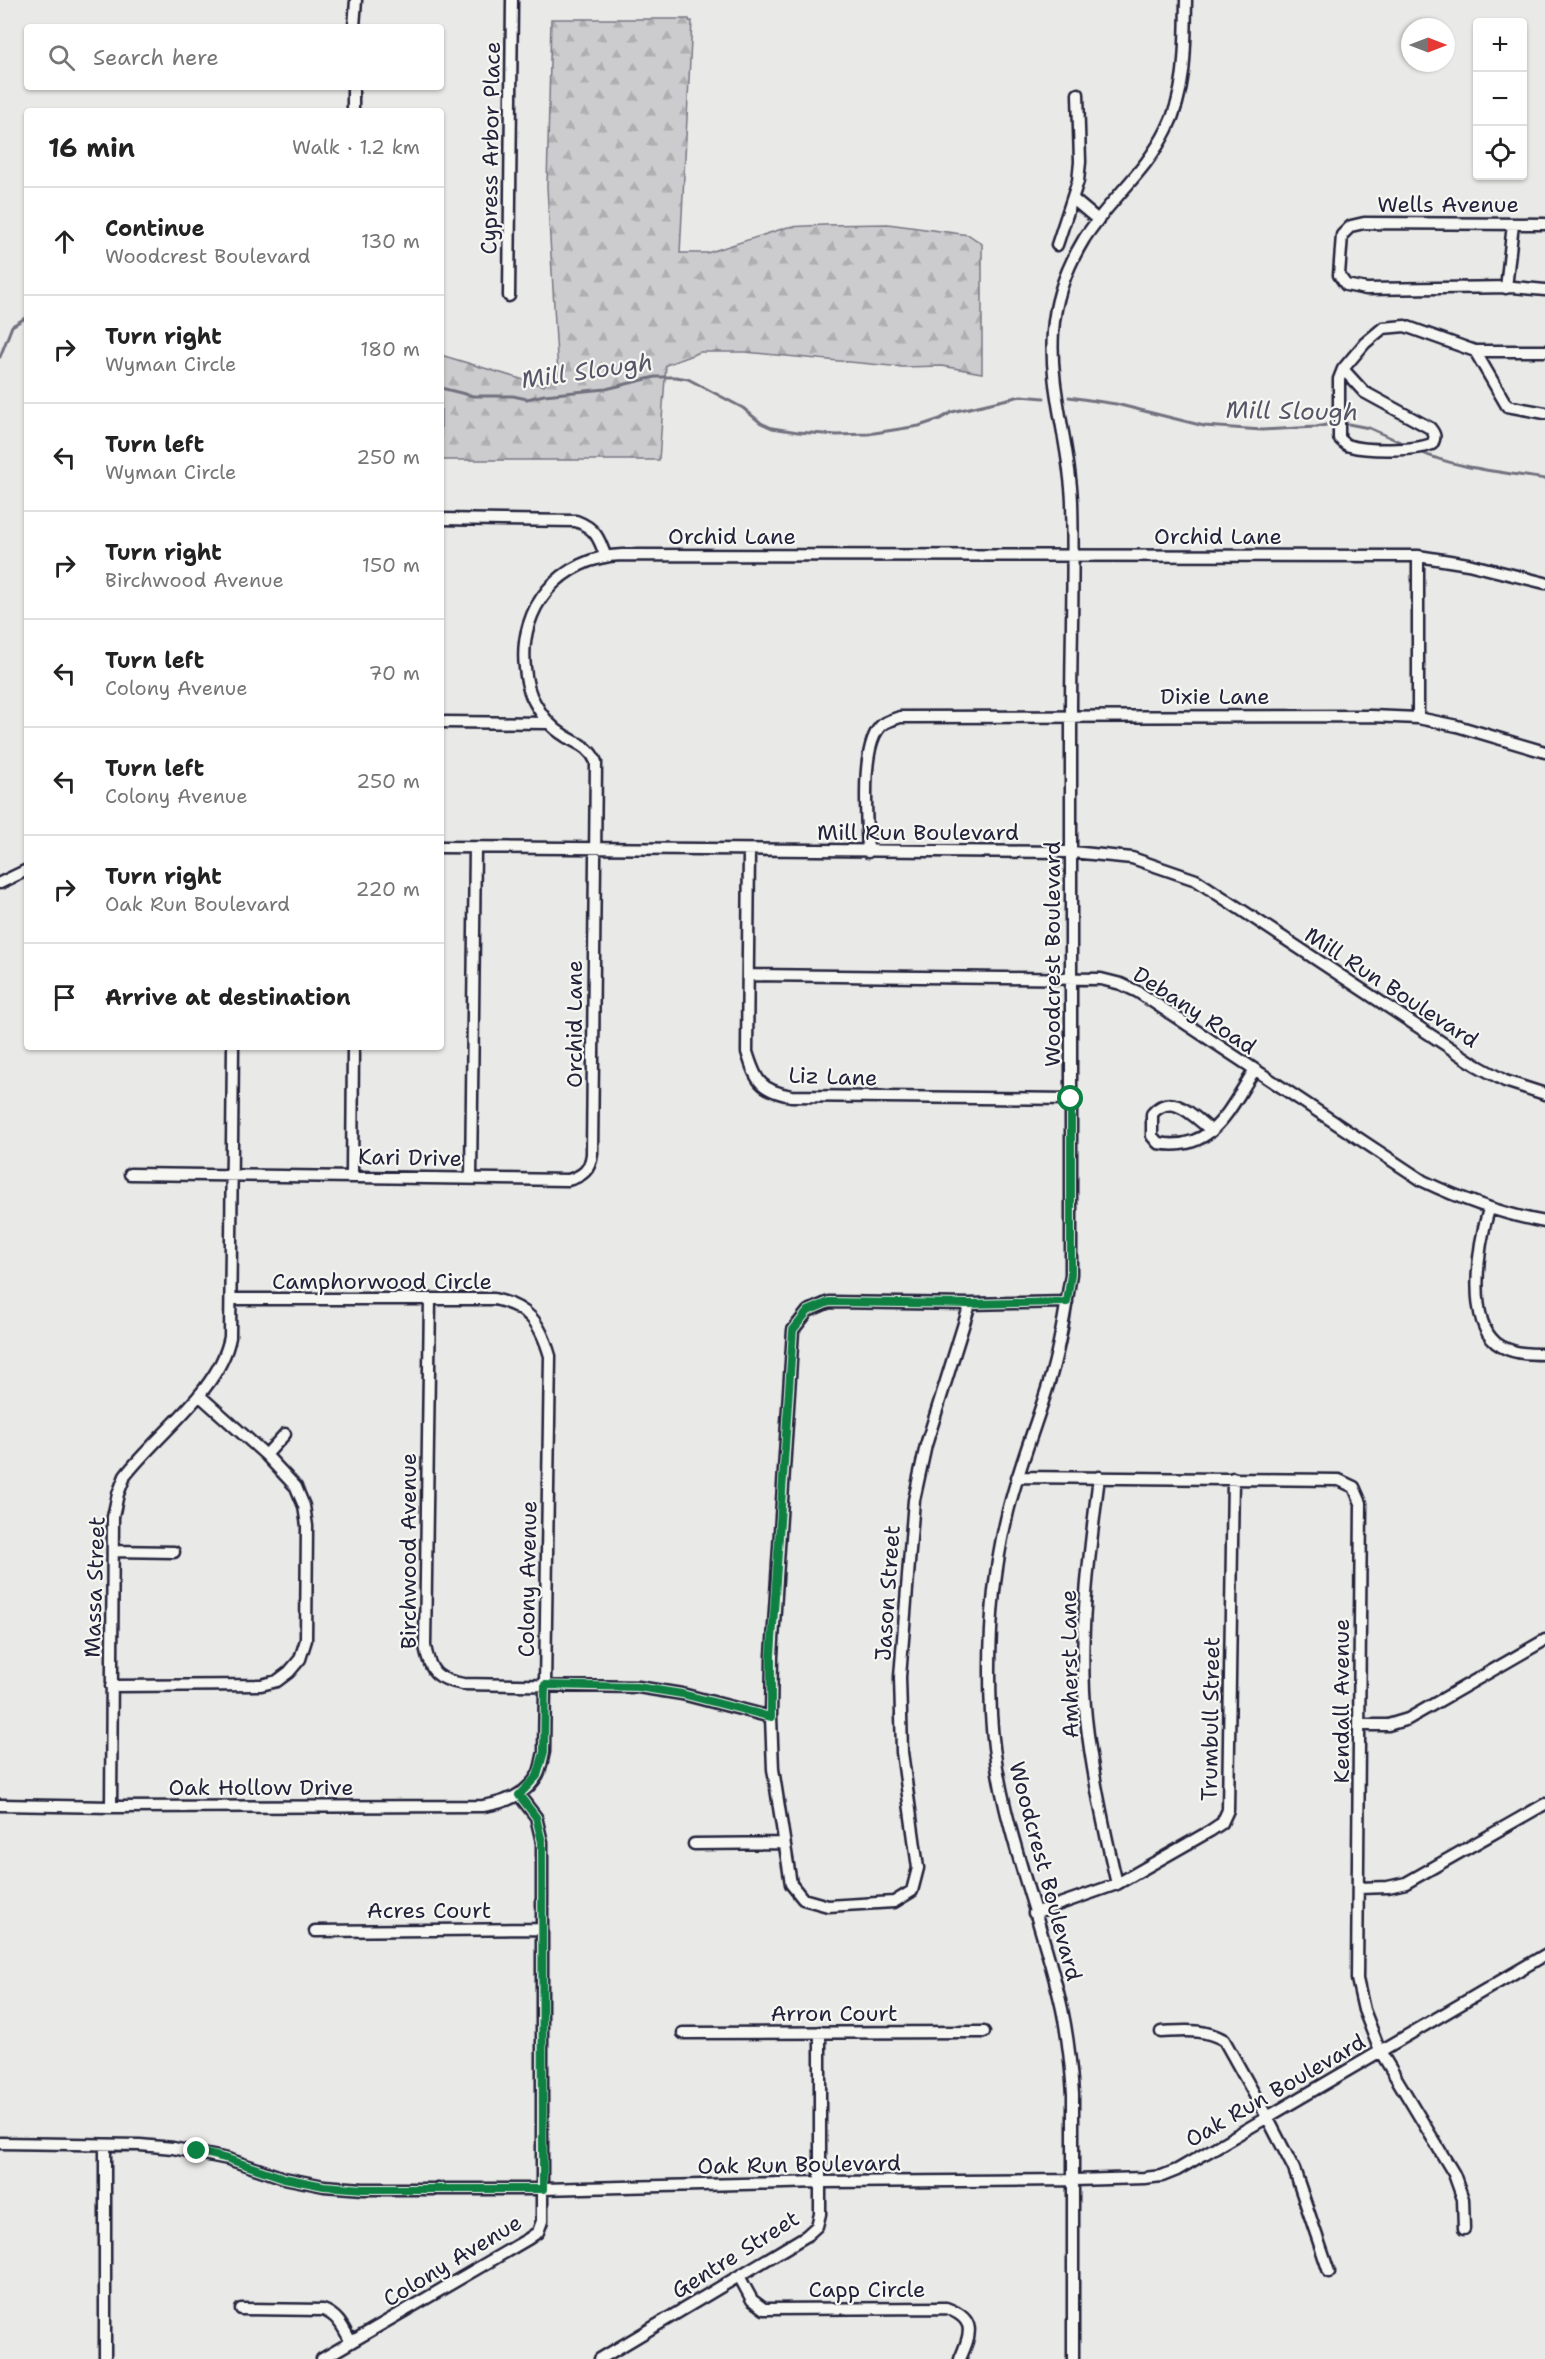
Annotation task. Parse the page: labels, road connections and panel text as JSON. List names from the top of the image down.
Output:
{
  "streets": {
    "street": [
      "Cypress Arbor Place",
      "Wells Avenue",
      "Orchid Lane",
      "Dixie Lane",
      "Mill Run Boulevard",
      "Woodcrest Boulevard",
      "Debany Road",
      "Liz Lane",
      "Kari Drive",
      "Camphorwood Circle",
      "Birchwood Avenue",
      "Colony Avenue",
      "Massa Street",
      "Jason Street",
      "Amherst Lane",
      "Kendall Avenue",
      "Trumbull Street",
      "Oak Hollow Drive",
      "Acres Court",
      "Arron Court",
      "Oak Run Boulevard",
      "Gentre Street",
      "Capp Circle"
    ]
  },
  "crossings": [
    ["Orchid Lane", "Mill Run Boulevard"],
    ["Orchid Lane", "Woodcrest Boulevard"],
    ["Orchid Lane", "Kari Drive"],
    ["Dixie Lane", "Mill Run Boulevard"],
    ["Dixie Lane", "Woodcrest Boulevard"],
    ["Mill Run Boulevard", "Woodcrest Boulevard"],
    ["Mill Run Boulevard", "Liz Lane"],
    ["Woodcrest Boulevard", "Debany Road"],
    ["Woodcrest Boulevard", "Liz Lane"],
    ["Woodcrest Boulevard", "Kendall Avenue"],
    ["Woodcrest Boulevard", "Trumbull Street"],
    ["Woodcrest Boulevard", "Oak Run Boulevard"],
    ["Debany Road", "Liz Lane"],
    ["Kari Drive", "Massa Street"],
    ["Camphorwood Circle", "Birchwood Avenue"],
    ["Camphorwood Circle", "Colony Avenue"],
    ["Camphorwood Circle", "Massa Street"],
    ["Birchwood Avenue", "Colony Avenue"],
    ["Colony Avenue", "Oak Hollow Drive"],
    ["Colony Avenue", "Acres Court"],
    ["Colony Avenue", "Oak Run Boulevard"],
    ["Massa Street", "Oak Hollow Drive"],
    ["Amherst Lane", "Kendall Avenue"],
    ["Amherst Lane", "Trumbull Street"],
    ["Kendall Avenue", "Trumbull Street"],
    ["Kendall Avenue", "Oak Run Boulevard"],
    ["Arron Court", "Gentre Street"],
    ["Oak Run Boulevard", "Gentre Street"],
    ["Gentre Street", "Capp Circle"]
  ],
  "water": ["Mill Slough"],
  "north": "right",
  "page": {
    "map_buttons": ["+", "−"],
    "search": "Search here",
    "heading": ["16 min", "Walk · 1.2 km"],
    "list": [
      ["Continue", "Woodcrest Boulevard", "130 m"],
      ["Turn right", "Wyman Circle", "180 m"],
      ["Turn left", "Wyman Circle", "250 m"],
      ["Turn right", "Birchwood Avenue", "150 m"],
      ["Turn left", "Colony Avenue", "70 m"],
      ["Turn left", "Colony Avenue", "250 m"],
      ["Turn right", "Oak Run Boulevard", "220 m"],
      "Arrive at destination"
    ]
  }
}
